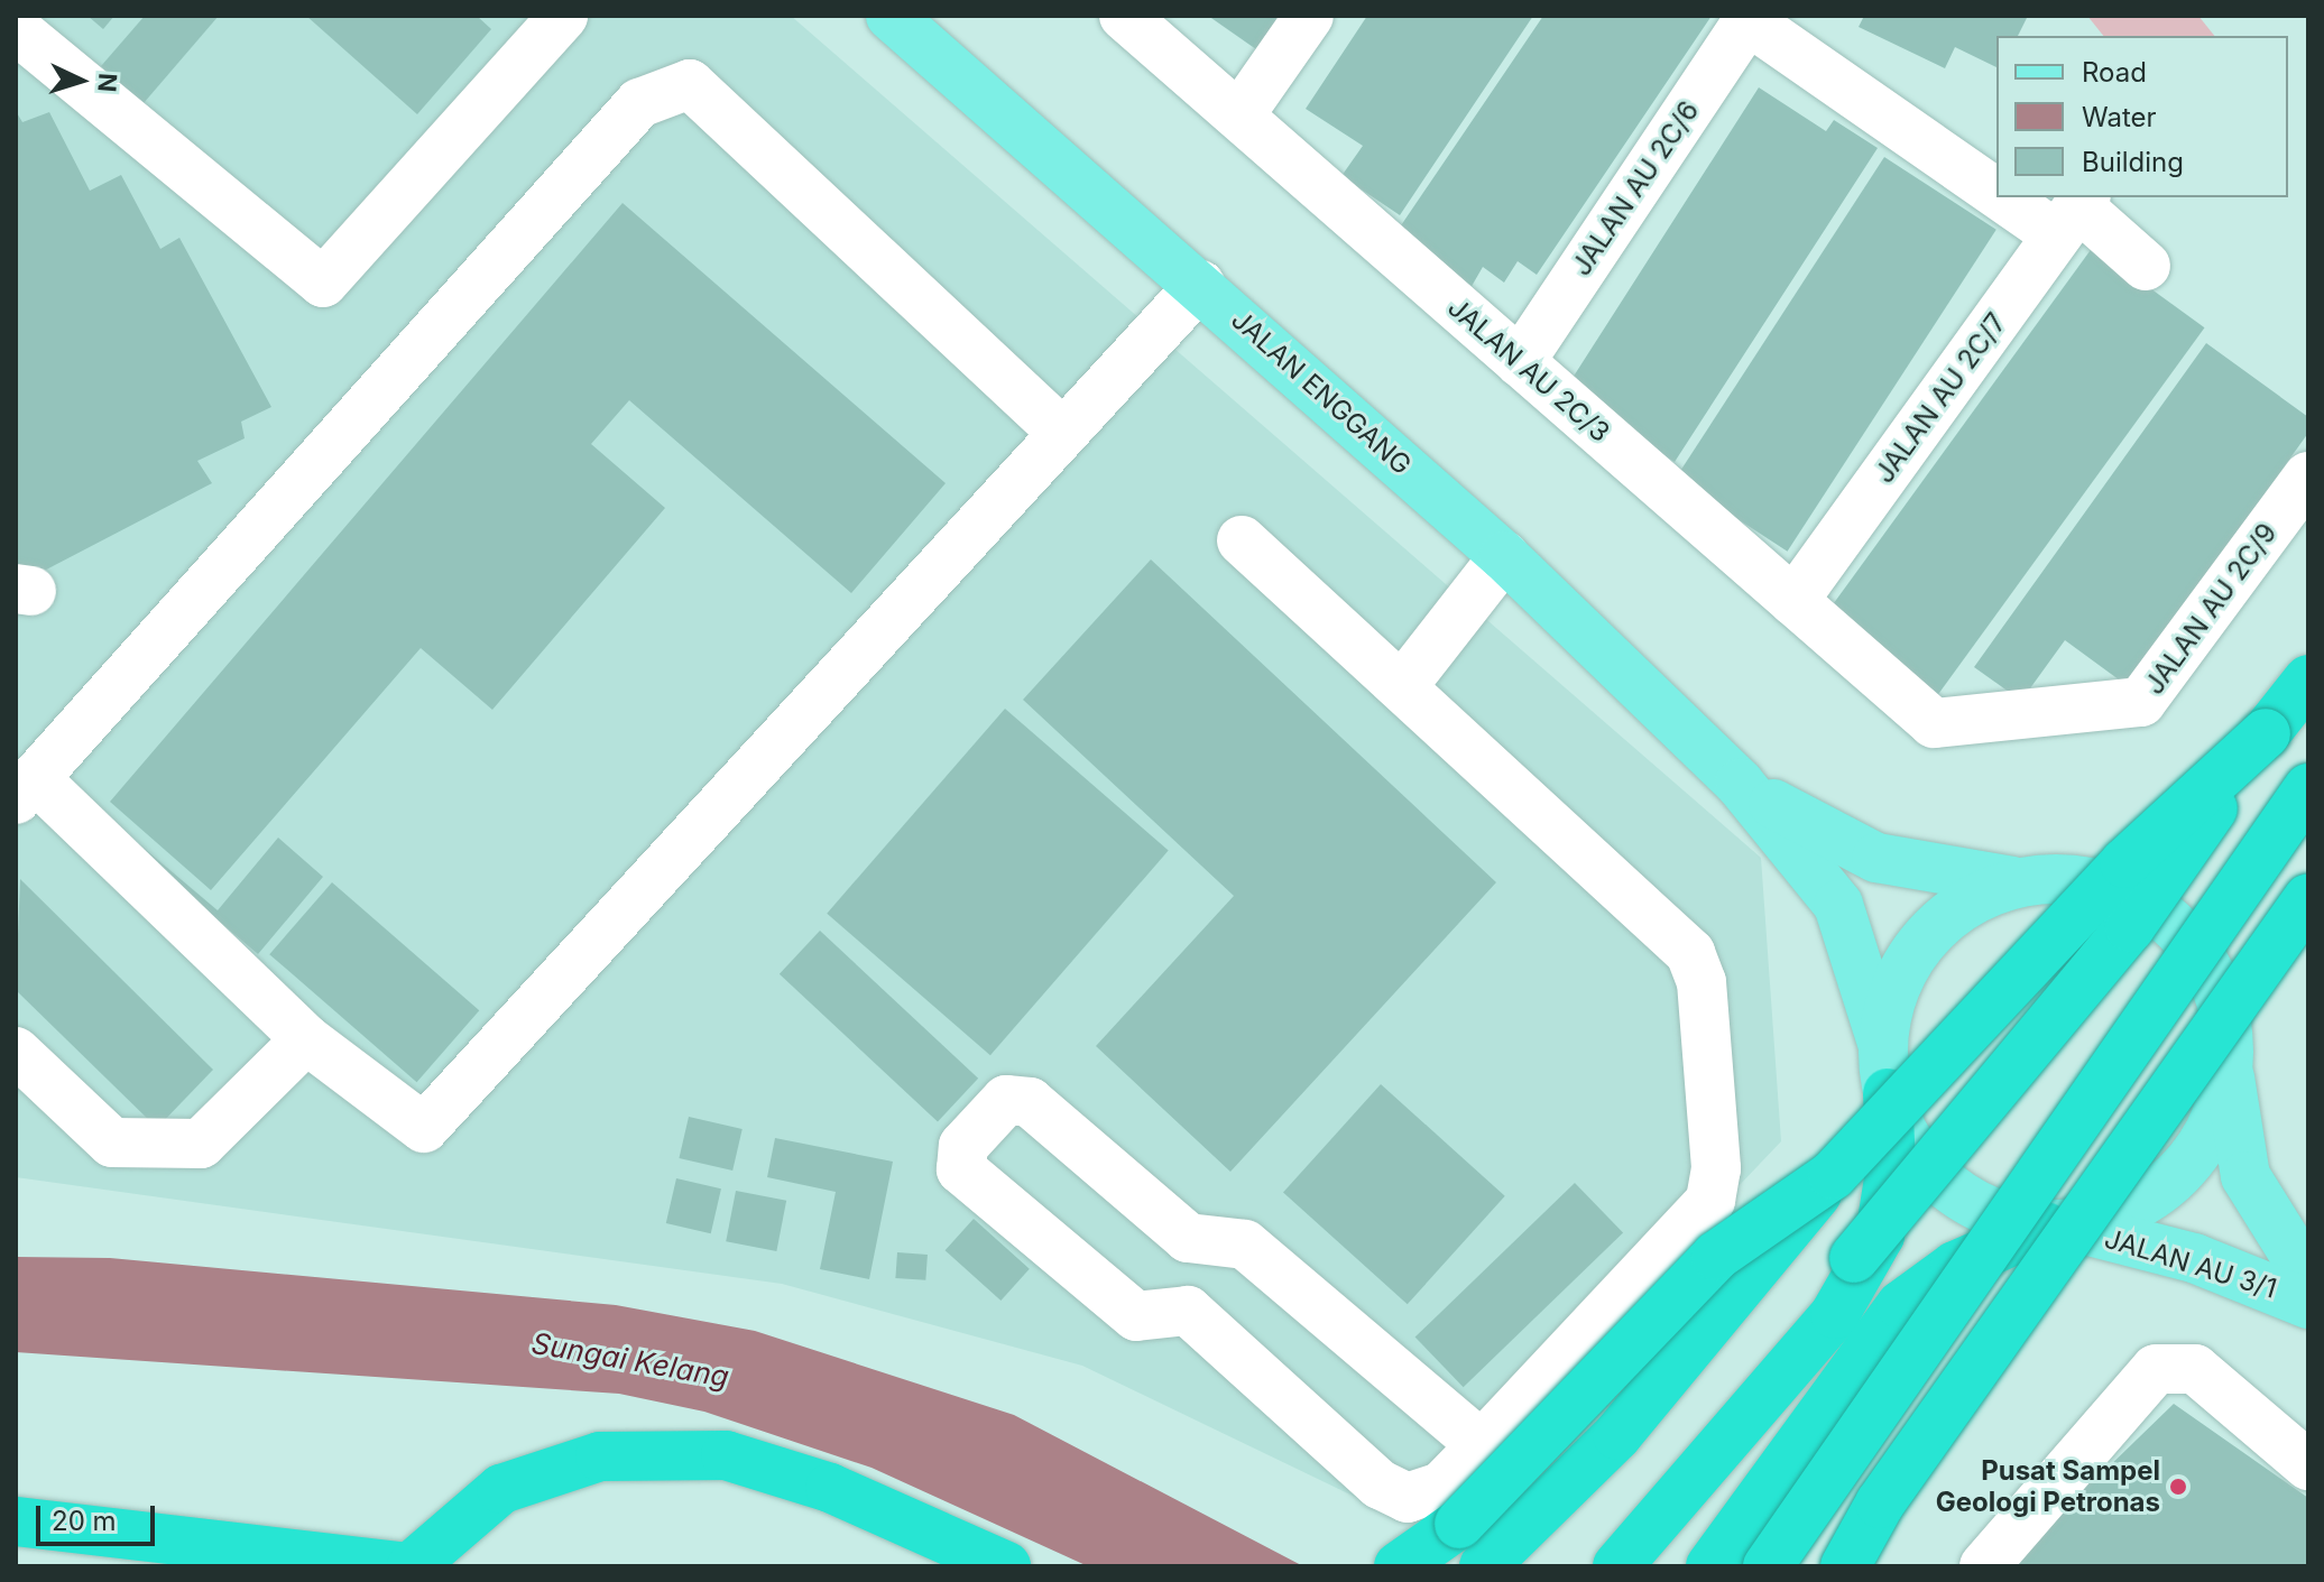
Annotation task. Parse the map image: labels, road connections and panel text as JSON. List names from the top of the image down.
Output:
{
  "streets": {
    "main road": ["JALAN ENGGANG", "JALAN AU 3/1"],
    "street": [
      "JALAN AU 2C/6",
      "JALAN AU 2C/3",
      "JALAN AU 2C/7",
      "JALAN AU 2C/9"
    ]
  },
  "crossings": [
    ["JALAN AU 2C/6", "JALAN AU 2C/3"],
    ["JALAN AU 2C/3", "JALAN AU 2C/7"],
    ["JALAN AU 2C/3", "JALAN AU 2C/9"],
    ["JALAN ENGGANG", "JALAN AU 3/1"]
  ],
  "water": ["Sungai Kelang"],
  "places": ["Pusat Sampel Geologi Petronas"],
  "legend": ["Road", "Water", "Building"],
  "scale_bar": "20 m",
  "north": "right"
}
